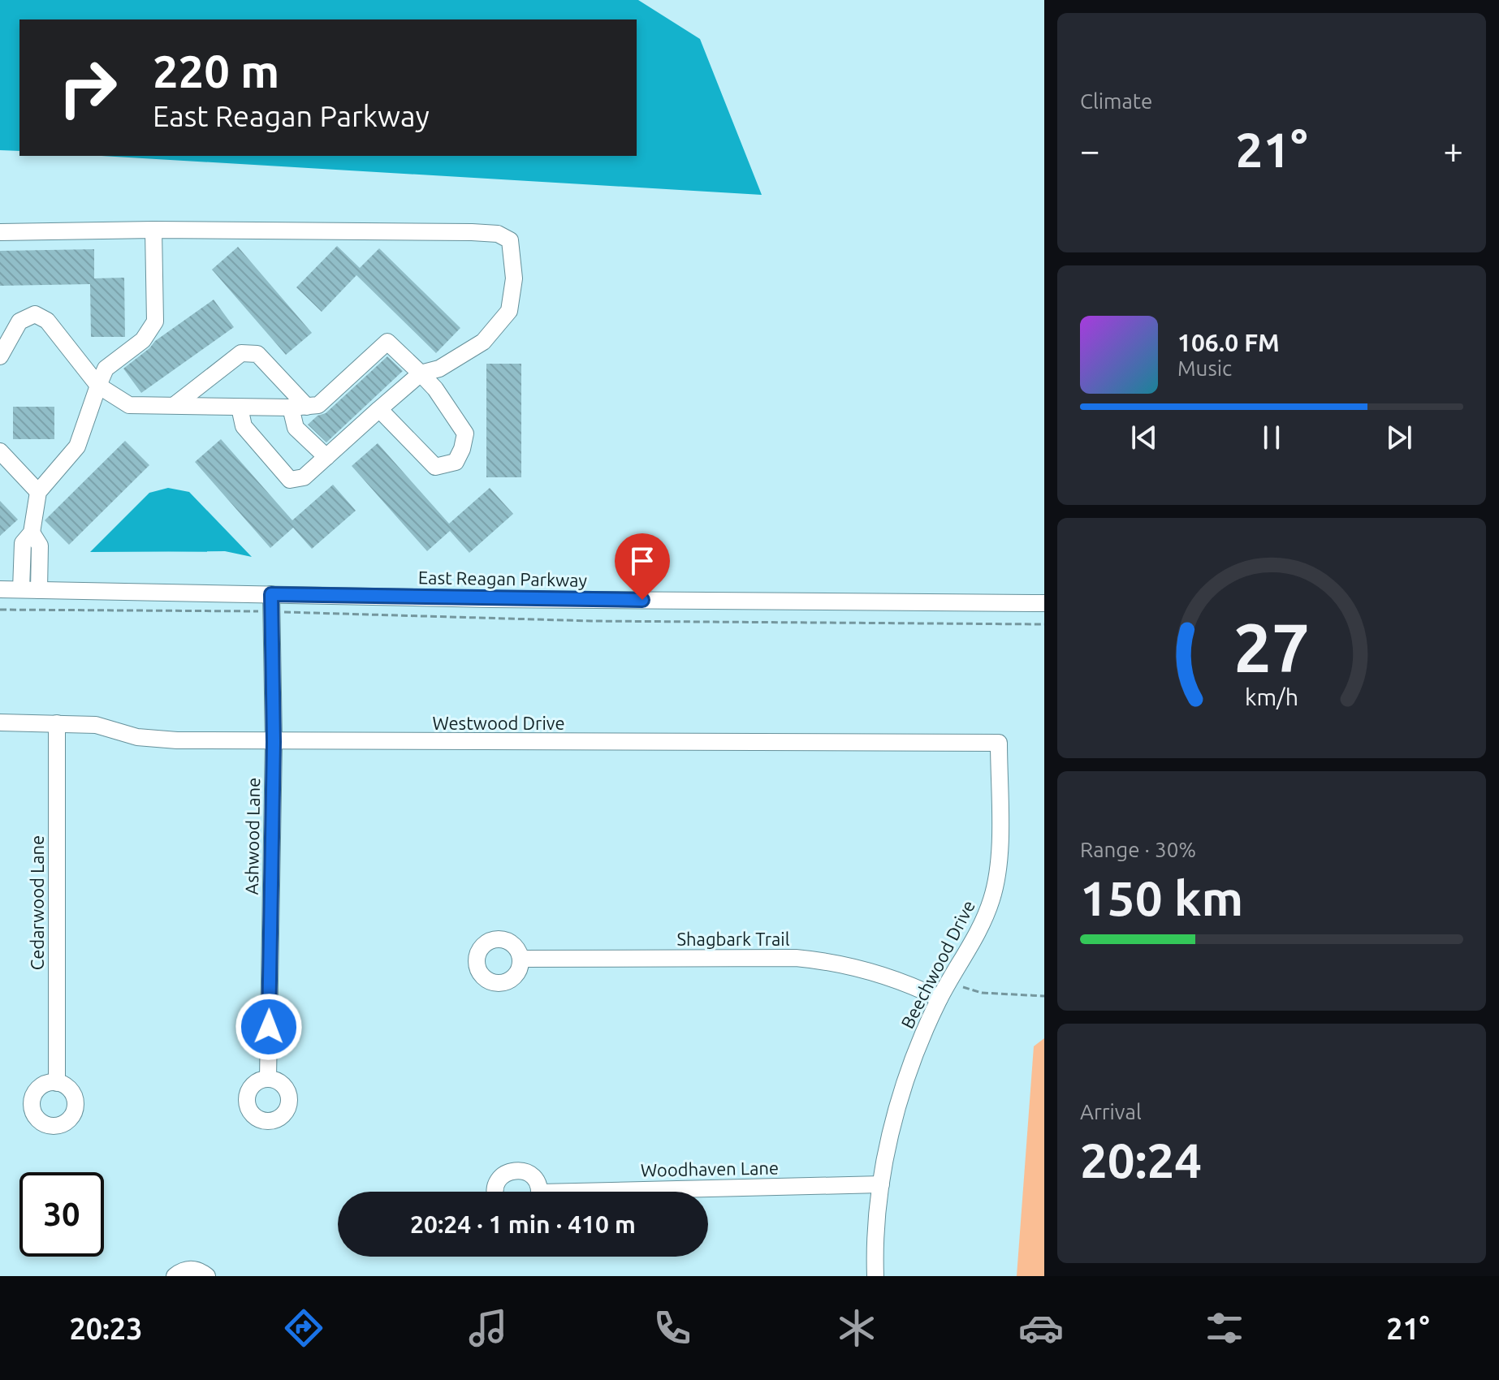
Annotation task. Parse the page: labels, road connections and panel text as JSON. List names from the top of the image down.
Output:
{
  "streets": {
    "street": [
      "East Reagan Parkway",
      "Westwood Drive",
      "Ashwood Lane",
      "Cedarwood Lane",
      "Shagbark Trail",
      "Beechwood Drive",
      "Woodhaven Lane"
    ]
  },
  "crossings": [
    ["East Reagan Parkway", "Ashwood Lane"],
    ["Westwood Drive", "Ashwood Lane"],
    ["Westwood Drive", "Cedarwood Lane"],
    ["Westwood Drive", "Beechwood Drive"],
    ["Shagbark Trail", "Beechwood Drive"],
    ["Beechwood Drive", "Woodhaven Lane"]
  ],
  "page": {
    "tile": [
      "Climate",
      ["Range · 30%", "150 km"],
      ["Arrival", "20:24"]
    ],
    "turn": ["220 m", "East Reagan Parkway"],
    "heat": ["−", "21°", "+"],
    "song": ["106.0 FM", "Music"],
    "limit": "30",
    "trip": "20:24 · 1 min · 410 m",
    "tabs": ["20:23", "21°"],
    "gauge": ["27", "km/h"]
  }
}
